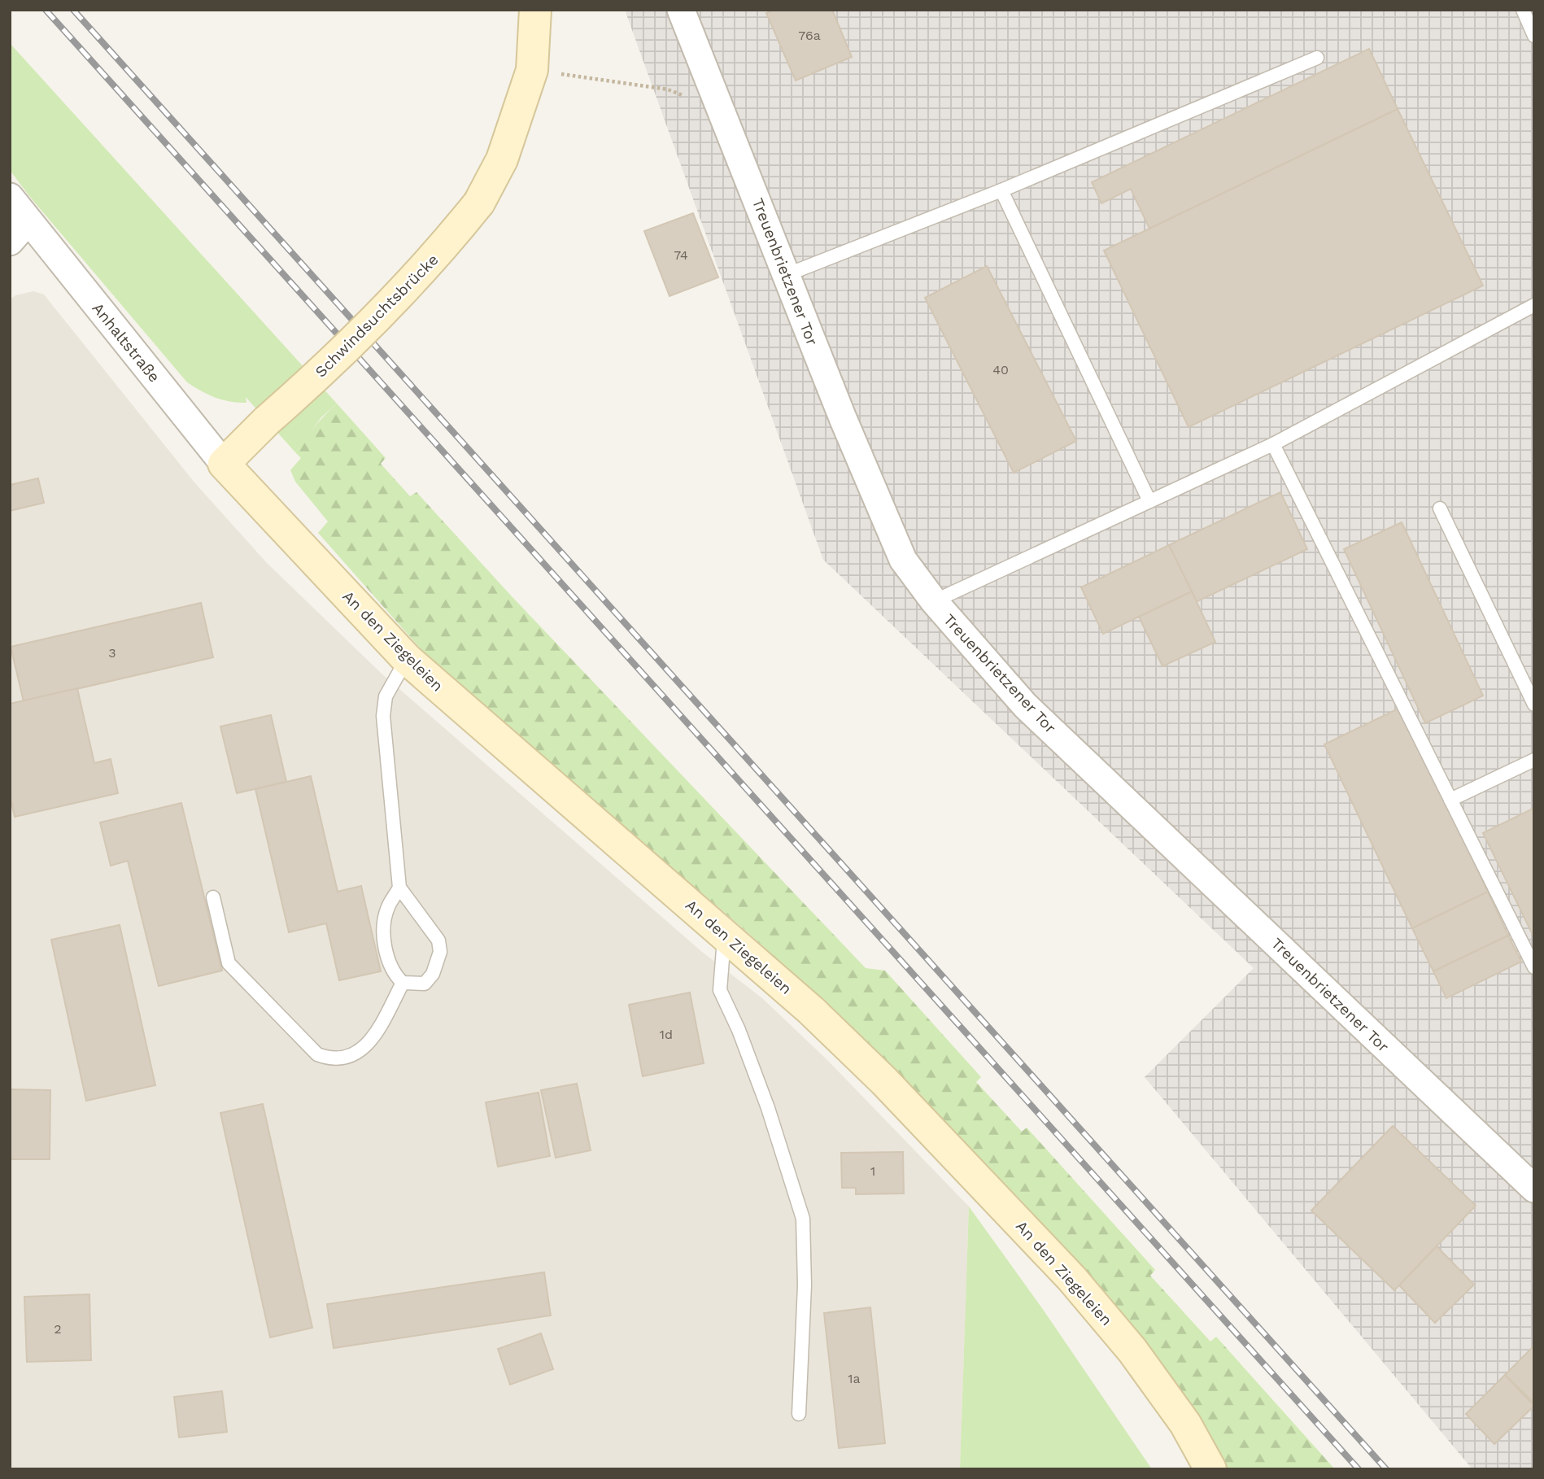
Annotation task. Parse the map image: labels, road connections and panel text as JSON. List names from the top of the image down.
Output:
{
  "streets": {
    "street": [
      "Treuenbrietzener Tor",
      "Schwindsuchtsbrücke",
      "Anhaltstraße",
      "An den Ziegeleien"
    ]
  },
  "crossings": [
    ["Schwindsuchtsbrücke", "Anhaltstraße"],
    ["Schwindsuchtsbrücke", "An den Ziegeleien"],
    ["Anhaltstraße", "An den Ziegeleien"]
  ],
  "house_numbers": [
    "76a",
    "74",
    "40",
    "3",
    "1d",
    "1",
    "2",
    "1a"
  ]
}
